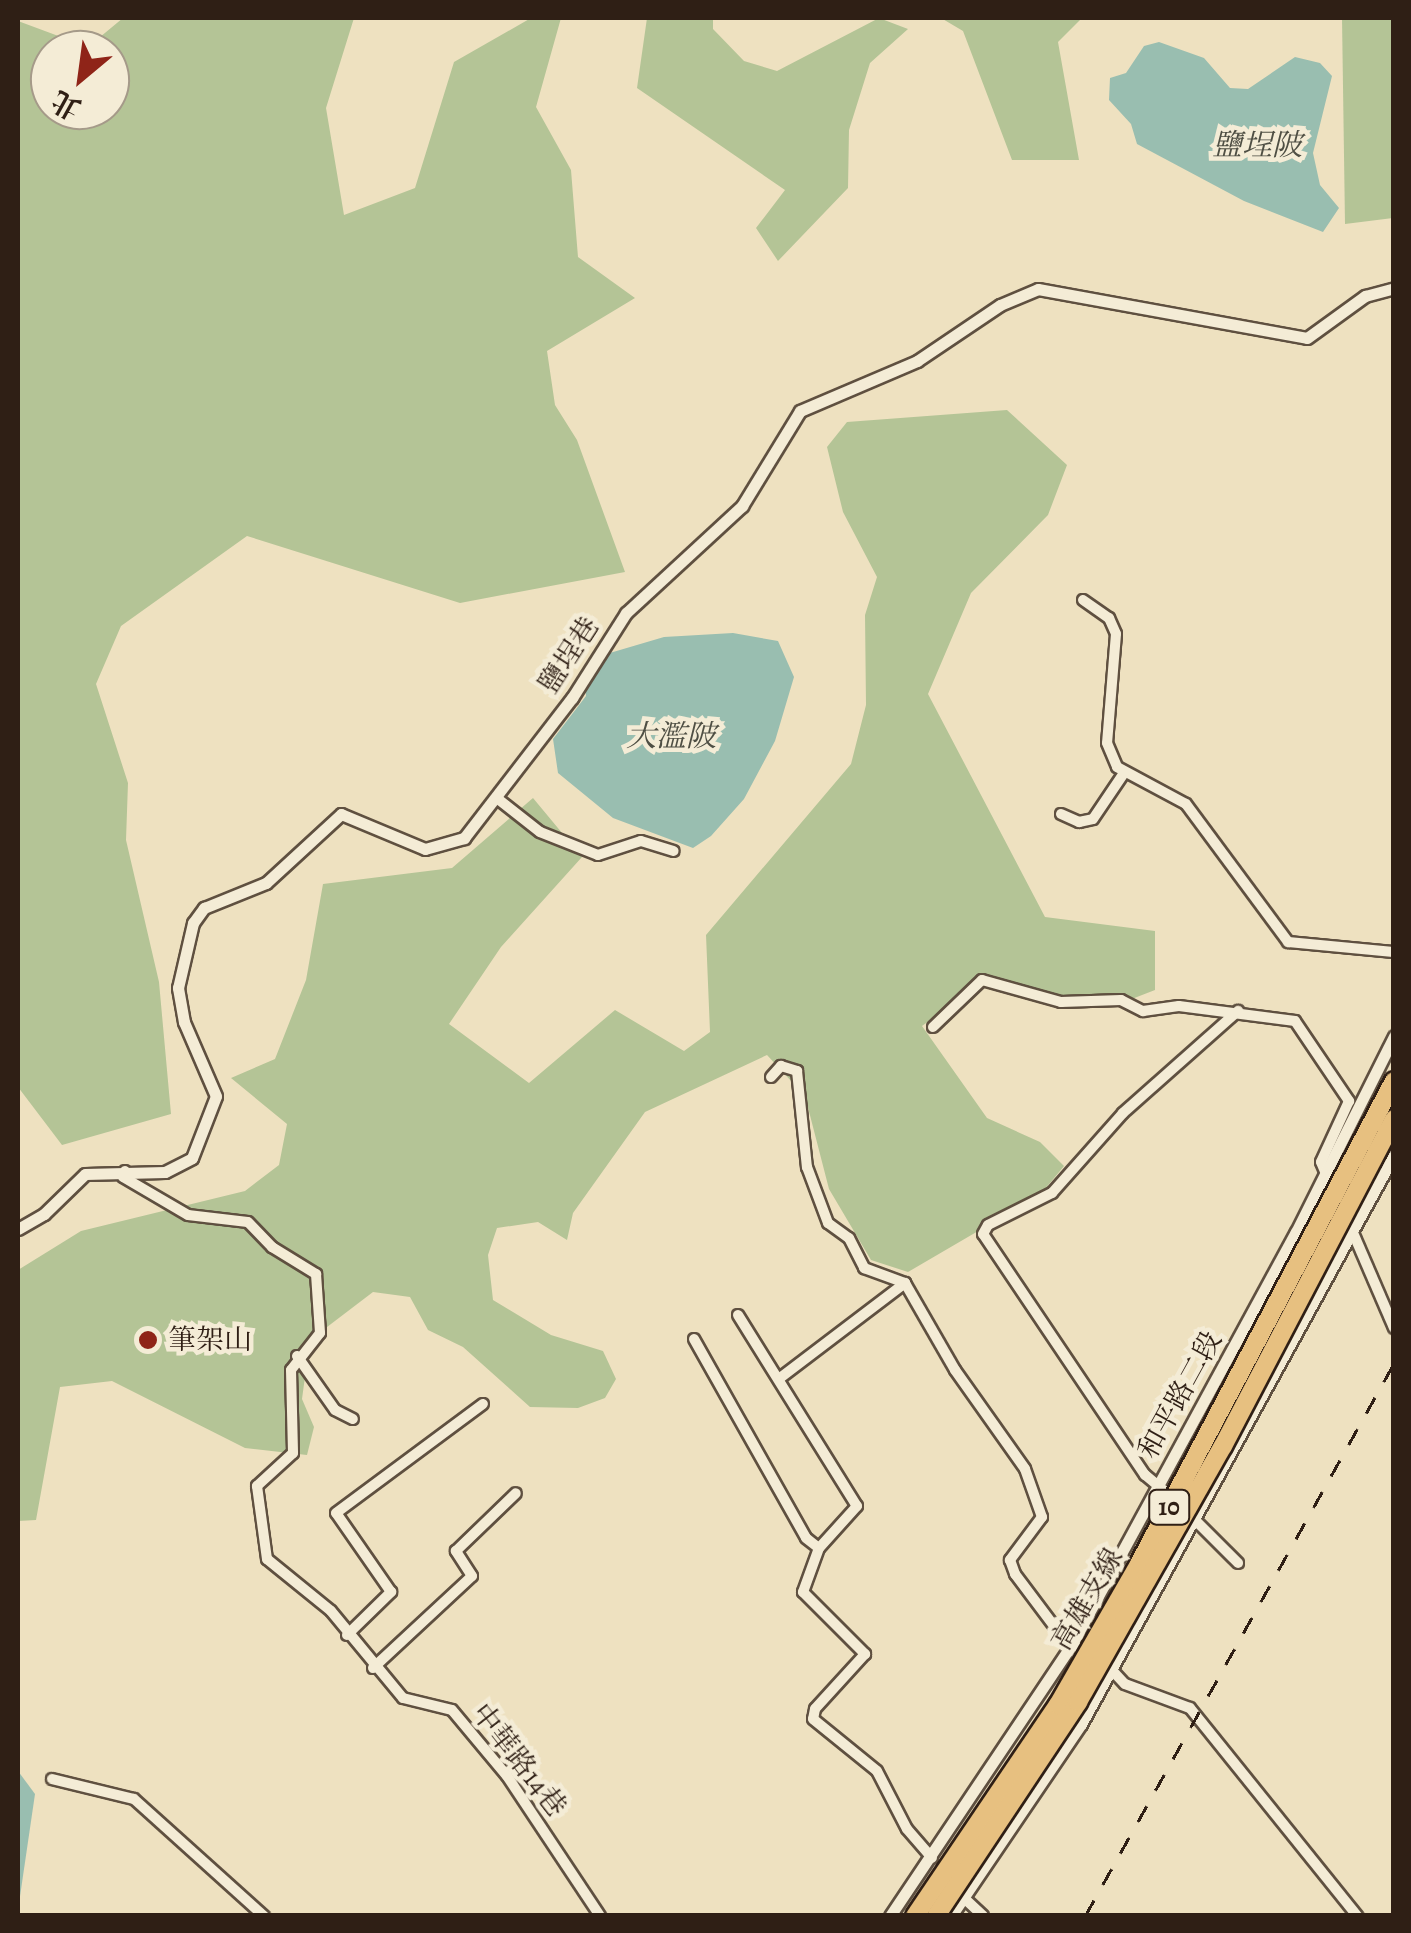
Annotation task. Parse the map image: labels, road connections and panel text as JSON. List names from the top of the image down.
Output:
{
  "streets": {
    "highway": ["10", "高雄支線"],
    "street": ["鹽埕巷", "和平路二段", "中華路14巷"]
  },
  "crossings": [
    ["鹽埕巷", "中華路14巷"]
  ],
  "water": ["鹽埕陂", "大濫陂"],
  "places": ["筆架山"],
  "north": "bottom left"
}
